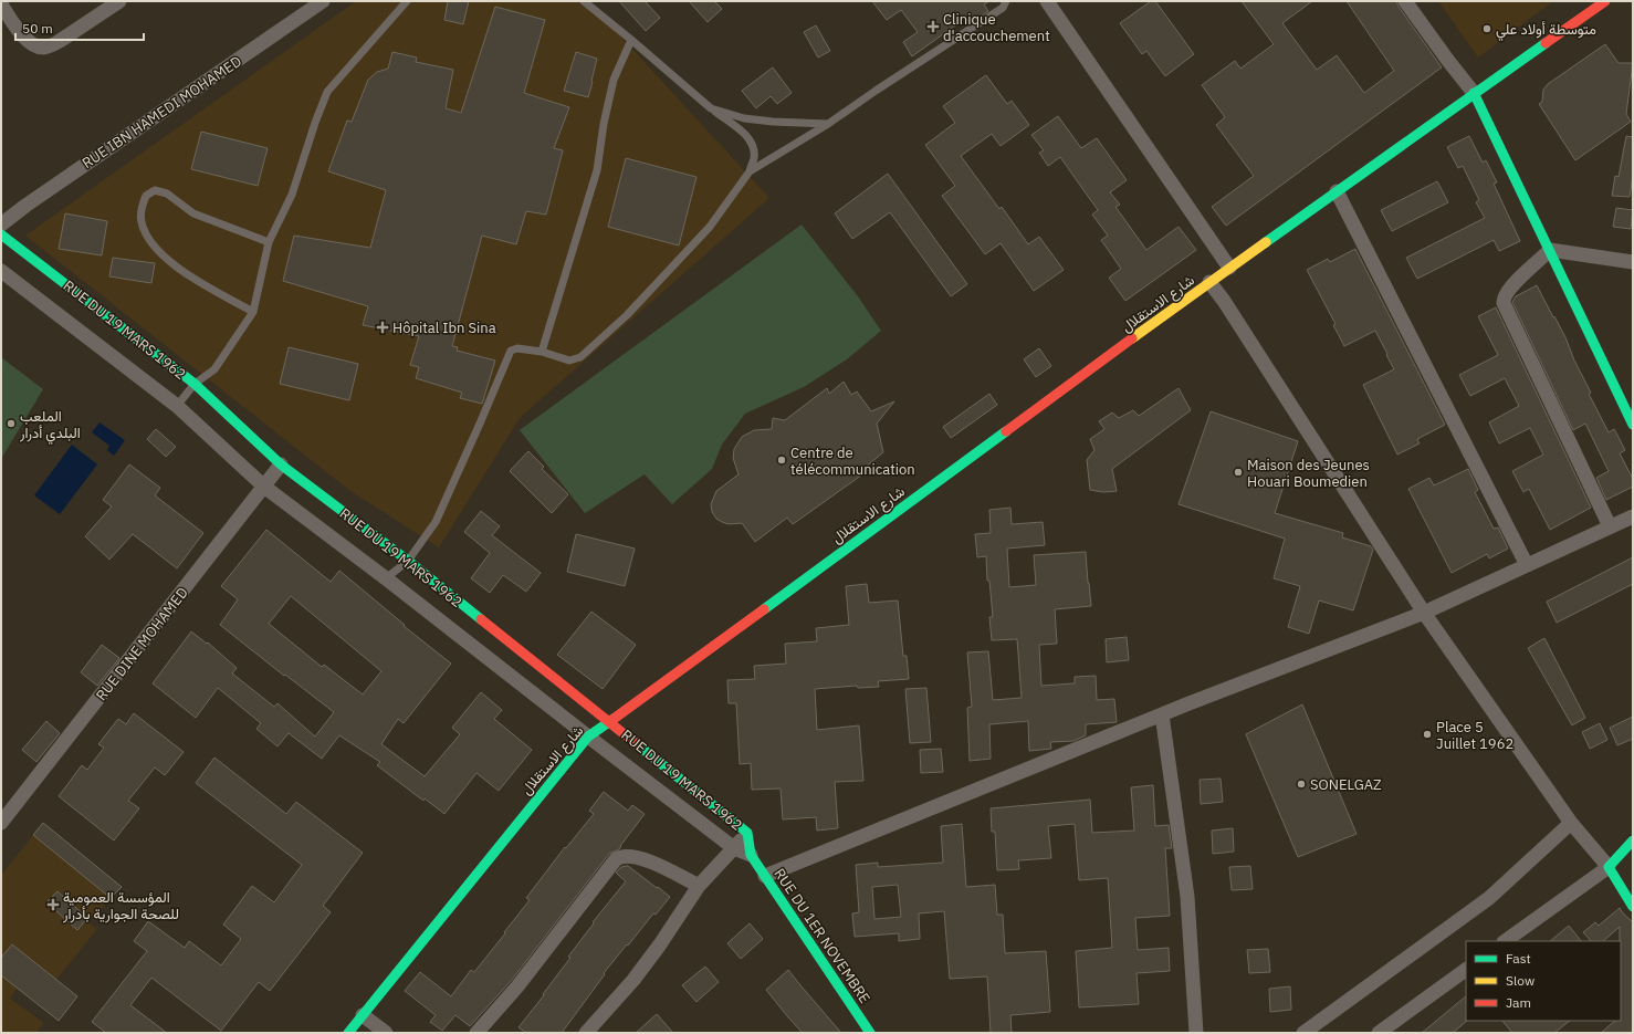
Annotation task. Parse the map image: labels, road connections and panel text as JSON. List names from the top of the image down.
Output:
{
  "streets": {
    "street": [
      "RUE IBN HAMEDI MOHAMED",
      "شارع الاستقلال",
      "RUE DU 19 MARS 1962",
      "RUE DINE MOHAMED",
      "RUE DU 1ER NOVEMBRE"
    ]
  },
  "crossings": [
    ["شارع الاستقلال", "RUE DU 19 MARS 1962"],
    ["RUE DU 19 MARS 1962", "RUE DINE MOHAMED"],
    ["RUE DU 19 MARS 1962", "RUE DU 1ER NOVEMBRE"]
  ],
  "places": {
    "health": ["Clinique d'accouchement", "Hôpital Ibn Sina", "المؤسسة العمومية للصحة الجوارية بأدرار"],
    "other": [
      "متوسطة أولاد علي",
      "الملعب البلدي أدرار",
      "Centre de télécommunication",
      "Maison des Jeunes Houari Boumedien",
      "Place 5 Juillet 1962",
      "SONELGAZ"
    ]
  },
  "legend": ["Fast", "Slow", "Jam"],
  "scale_bar": "50 m"
}
